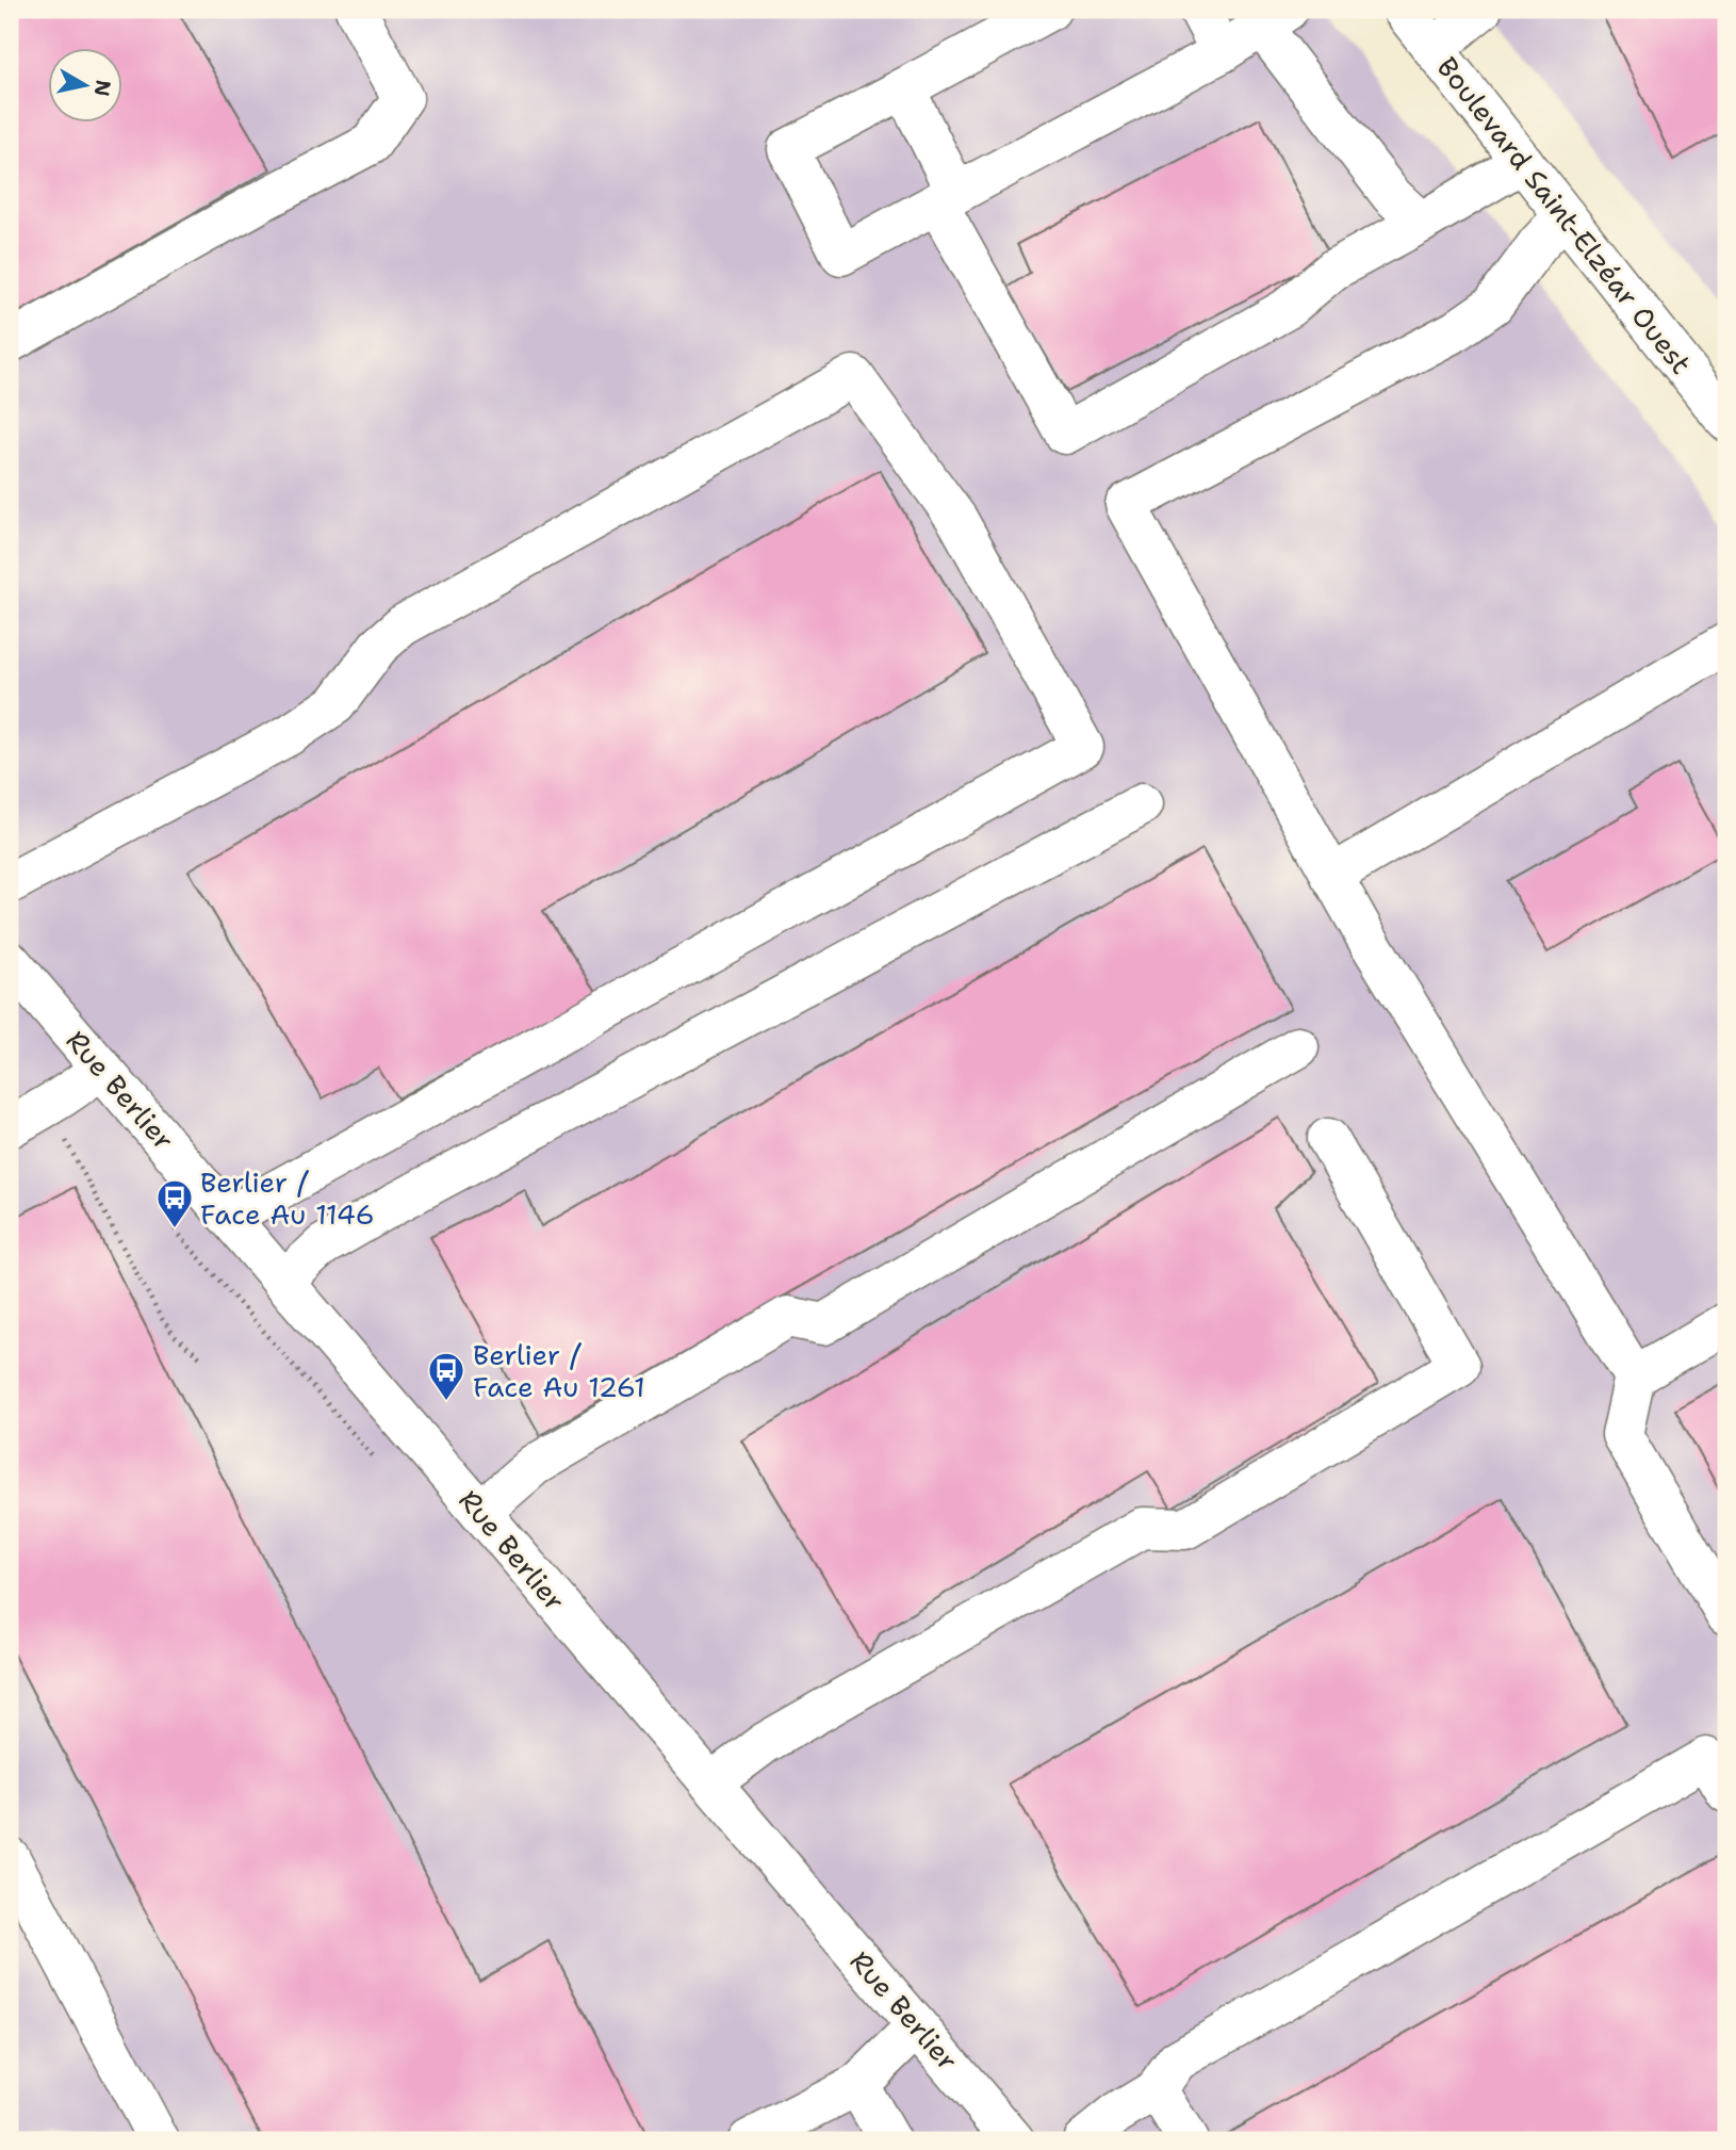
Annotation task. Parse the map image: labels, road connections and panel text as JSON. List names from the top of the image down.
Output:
{
  "streets": {
    "street": ["Boulevard Saint-Elzéar Ouest", "Rue Berlier"]
  },
  "places": {
    "bus stop": ["Berlier / Face Au 1146", "Berlier / Face Au 1261"]
  },
  "north": "right"
}
